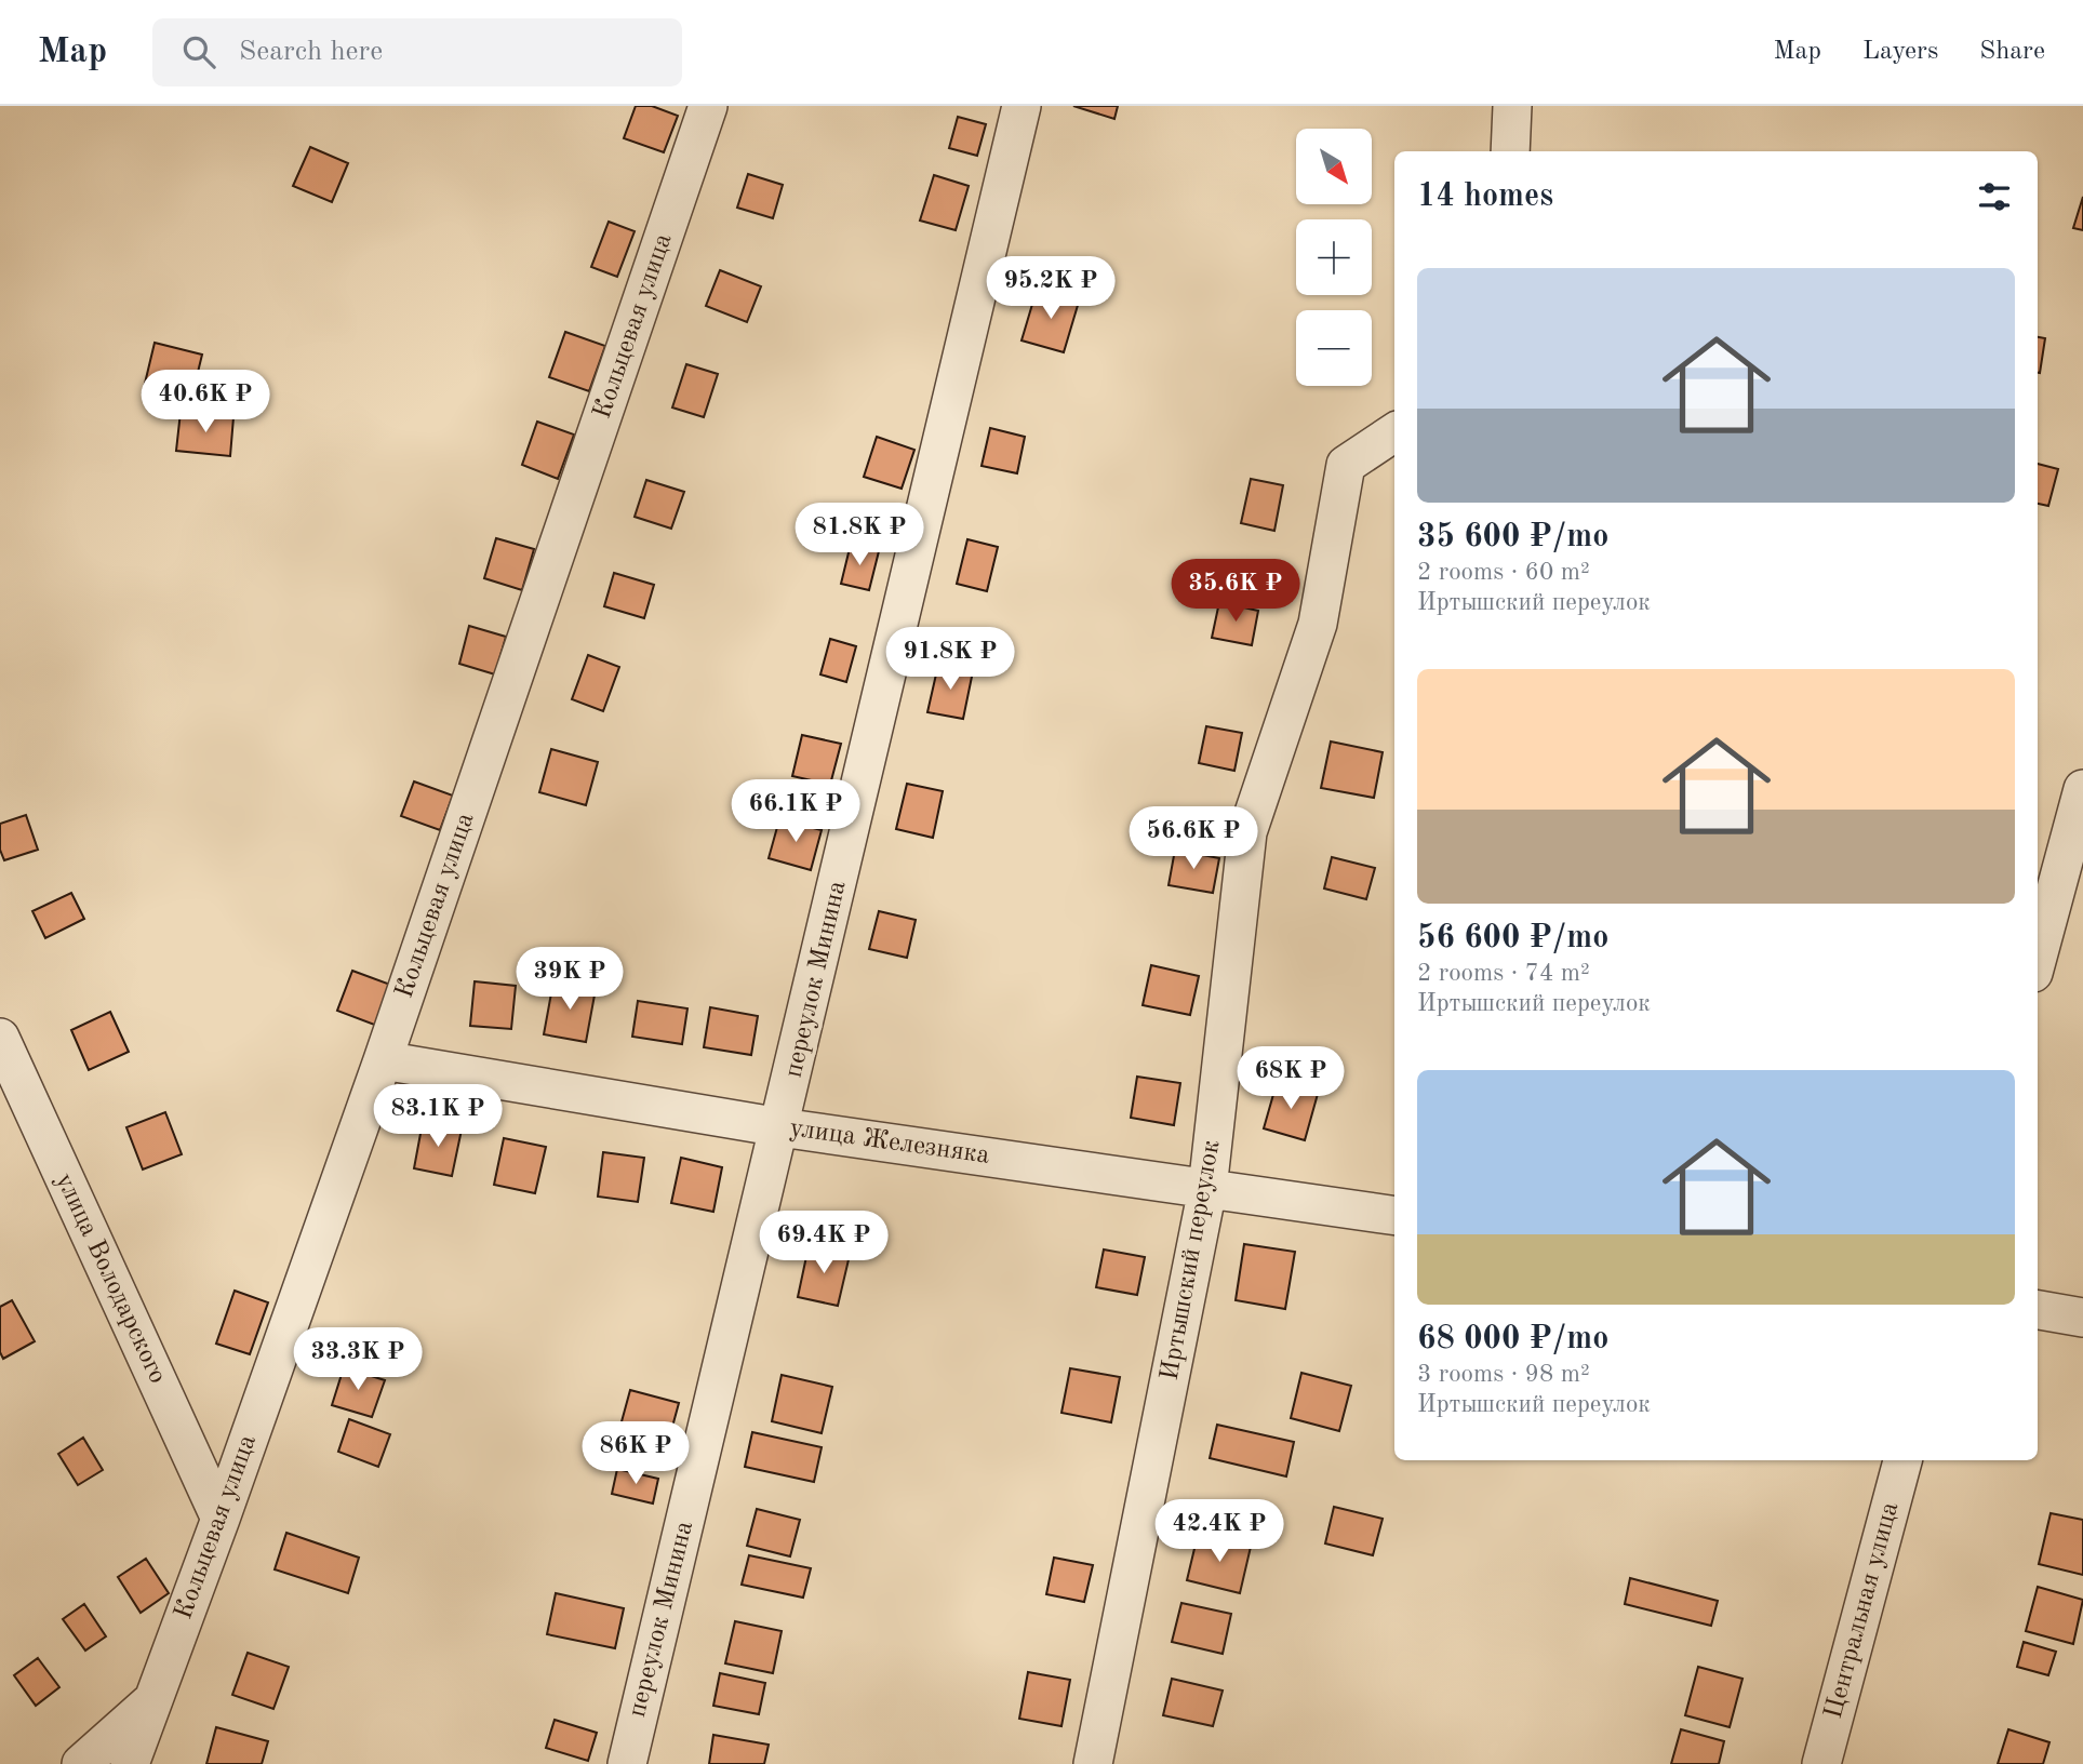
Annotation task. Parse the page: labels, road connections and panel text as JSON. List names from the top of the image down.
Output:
{
  "streets": {
    "street": [
      "Кольцевая улица",
      "переулок Минина",
      "улица Железняка",
      "Иртышский переулок",
      "улица Володарского",
      "Центральная улица"
    ]
  },
  "crossings": [
    ["Кольцевая улица", "улица Железняка"],
    ["Кольцевая улица", "улица Володарского"],
    ["переулок Минина", "улица Железняка"],
    ["улица Железняка", "Иртышский переулок"]
  ],
  "north": "bottom right",
  "page": {
    "header": "Map",
    "search": "Search here",
    "nav": ["Map", "Layers", "Share"],
    "map_buttons": ["+", "−"],
    "heading": "14 homes",
    "list": [
      {
        "name": "35 600 ₽/mo",
        "note": "2 rooms · 60 m² · Иртышский переулок"
      },
      {
        "name": "56 600 ₽/mo",
        "note": "2 rooms · 74 m² · Иртышский переулок"
      },
      {
        "name": "68 000 ₽/mo",
        "note": "3 rooms · 98 m² · Иртышский переулок"
      }
    ],
    "price": [
      "95.2K ₽",
      "40.6K ₽",
      "81.8K ₽",
      "35.6K ₽",
      "91.8K ₽",
      "66.1K ₽",
      "56.6K ₽",
      "39K ₽",
      "68K ₽",
      "83.1K ₽",
      "69.4K ₽",
      "33.3K ₽",
      "86K ₽",
      "42.4K ₽"
    ]
  }
}
